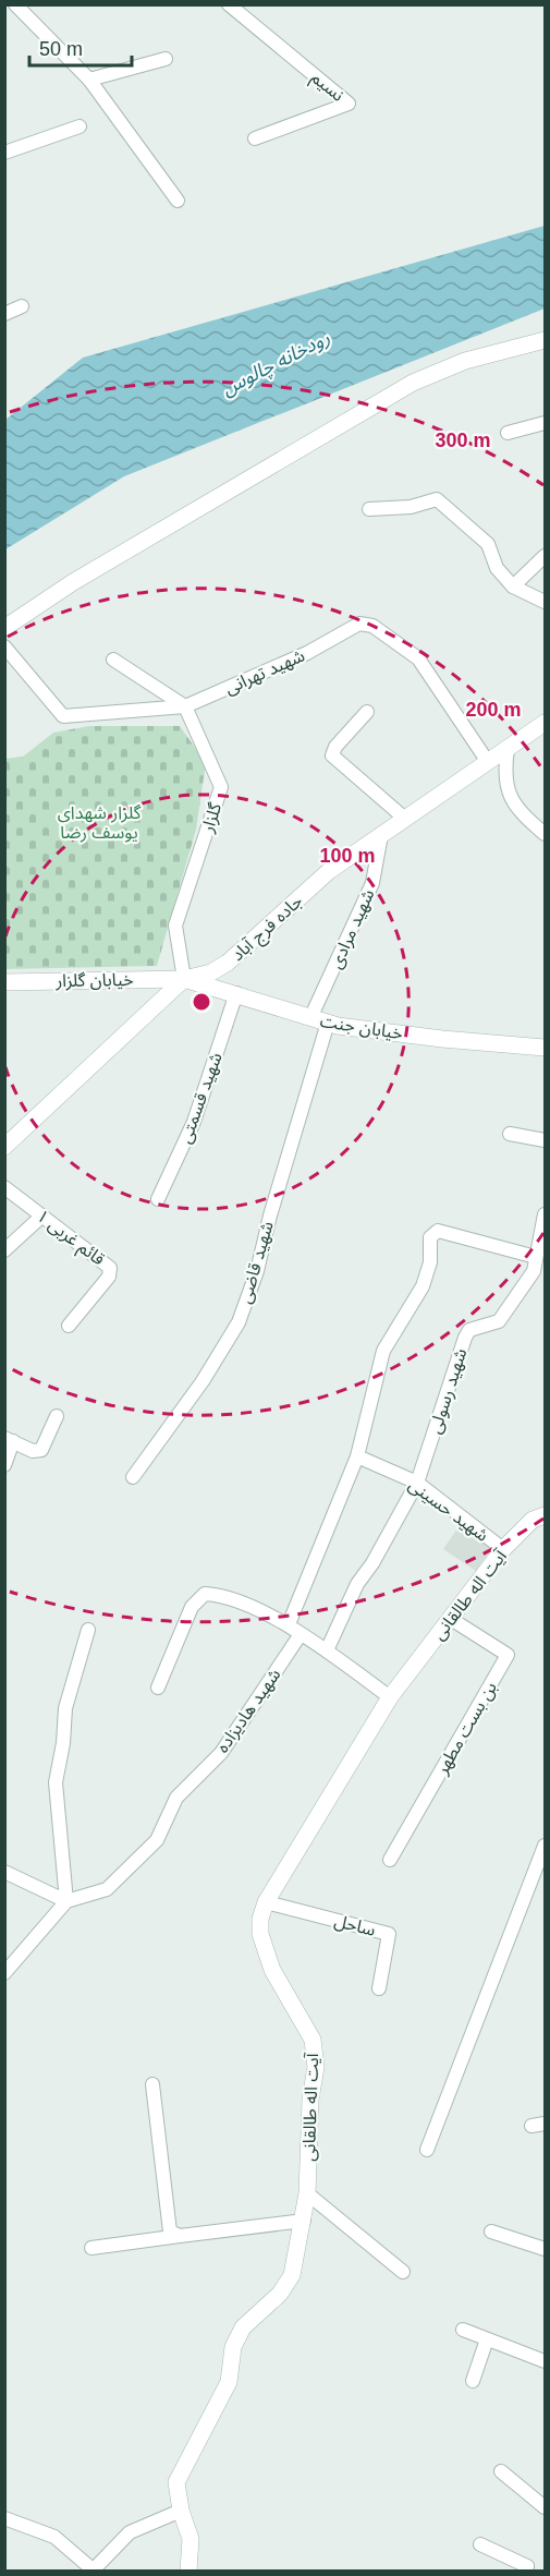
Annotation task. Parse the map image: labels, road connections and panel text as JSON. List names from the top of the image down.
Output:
{
  "streets": {
    "street": [
      "نسیم",
      "شهید تهرانی",
      "گلزار",
      "جاده فرج آباد",
      "شهید مرادی",
      "خیابان گلزار",
      "خیابان جنت",
      "شهید قسمتی",
      "قائم غربی ۱",
      "شهید قاضی",
      "شهید رسولی",
      "شهید حسینی",
      "آیت اله طالقانی",
      "شهید هادیزاده",
      "بن بست مطهر",
      "ساحل"
    ]
  },
  "crossings": [
    ["شهید تهرانی", "گلزار"],
    ["شهید تهرانی", "جاده فرج آباد"],
    ["گلزار", "جاده فرج آباد"],
    ["گلزار", "خیابان گلزار"],
    ["گلزار", "خیابان جنت"],
    ["جاده فرج آباد", "شهید مرادی"],
    ["جاده فرج آباد", "خیابان گلزار"],
    ["جاده فرج آباد", "خیابان جنت"],
    ["شهید مرادی", "خیابان جنت"],
    ["خیابان گلزار", "خیابان جنت"],
    ["خیابان جنت", "شهید قسمتی"],
    ["خیابان جنت", "شهید قاضی"],
    ["شهید رسولی", "شهید حسینی"],
    ["شهید حسینی", "آیت اله طالقانی"],
    ["آیت اله طالقانی", "بن بست مطهر"],
    ["آیت اله طالقانی", "ساحل"]
  ],
  "water": ["رودخانه چالوس"],
  "parks": ["گلزار شهدای یوسف رضا"],
  "scale_bar": "50 m",
  "rings": ["300 m", "200 m", "100 m"]
}
